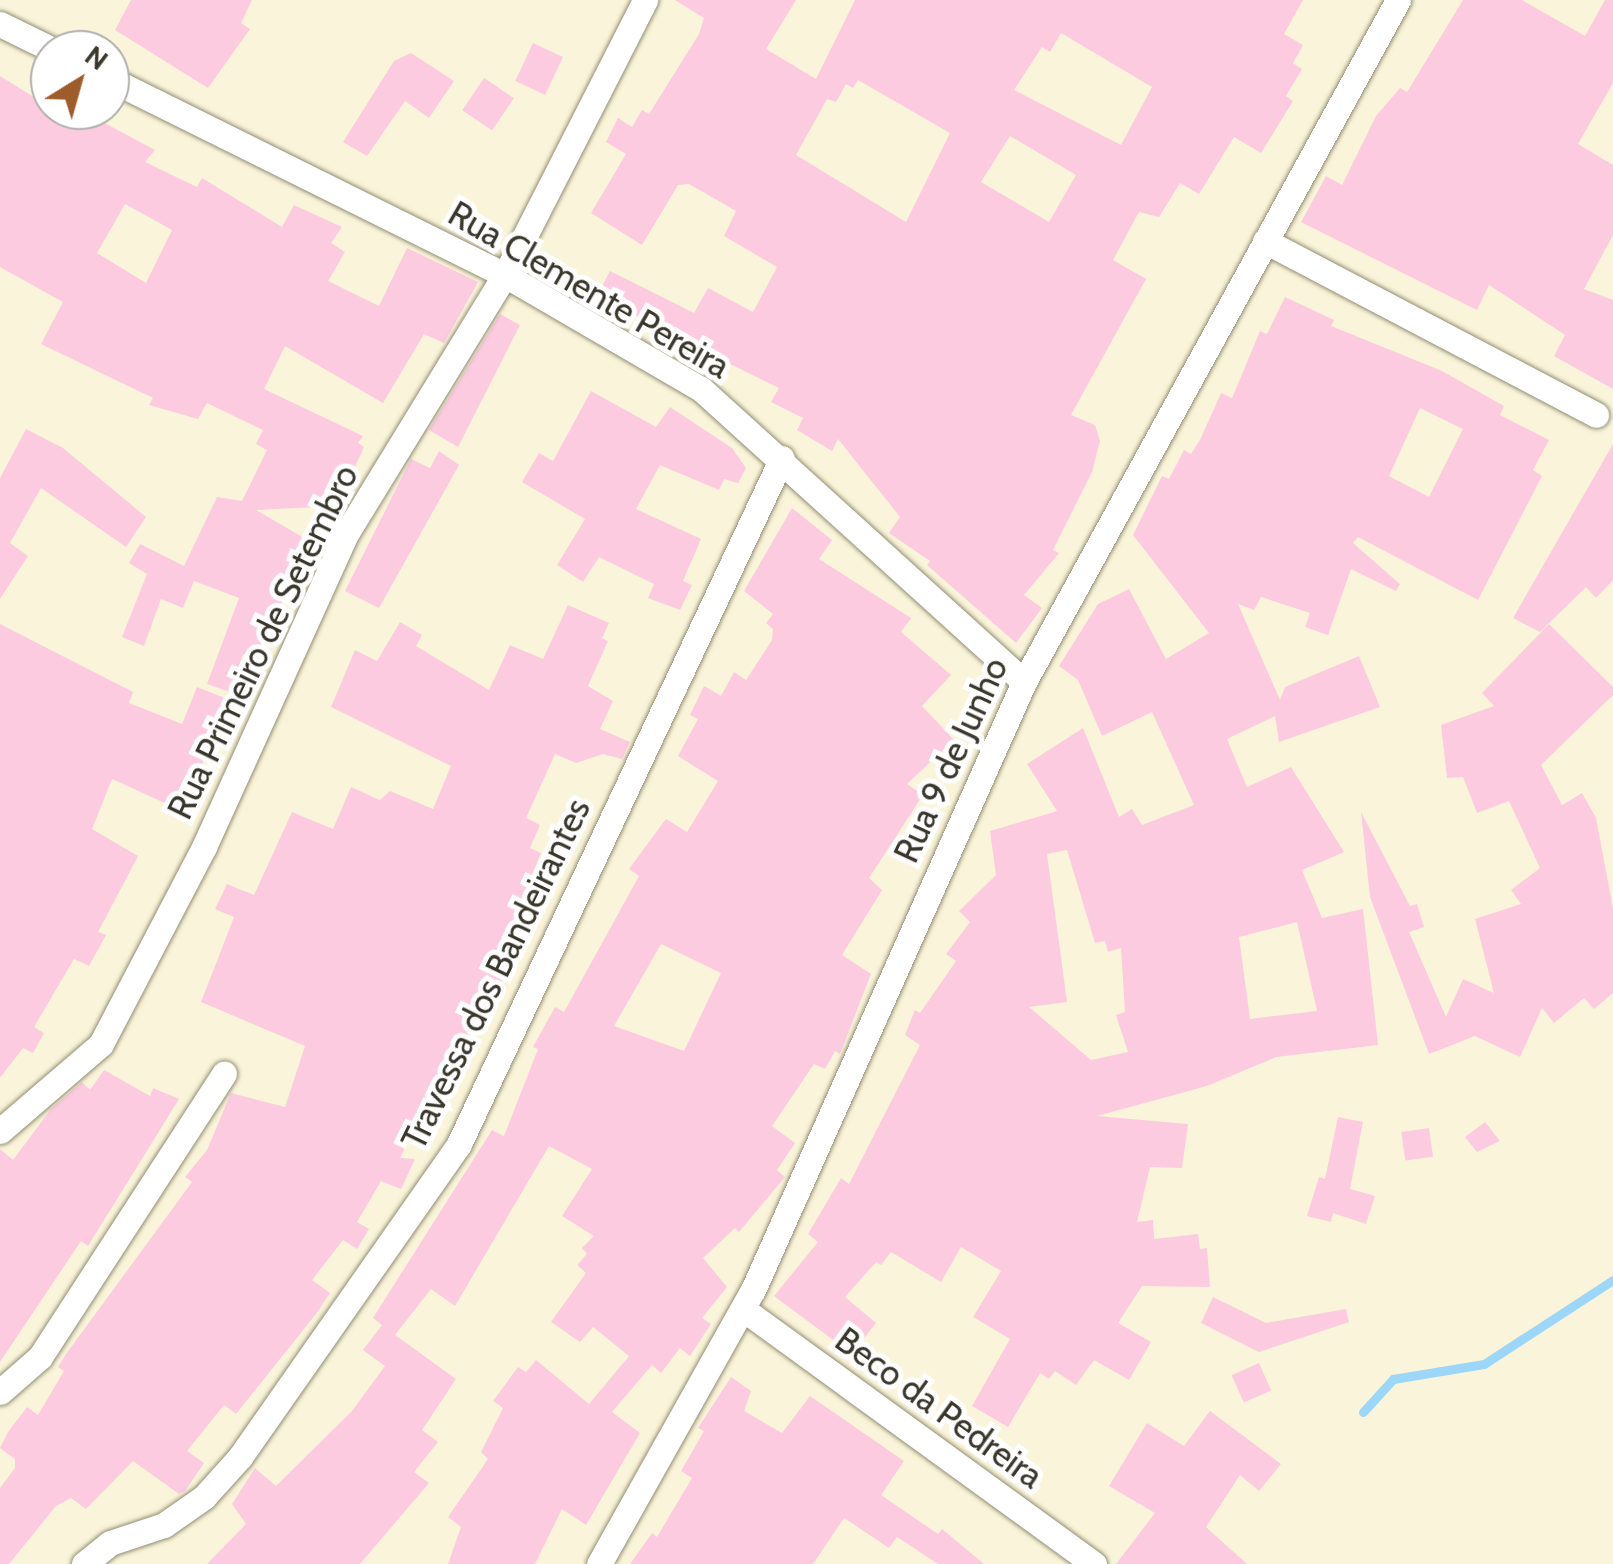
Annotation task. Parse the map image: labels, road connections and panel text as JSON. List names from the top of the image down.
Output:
{
  "streets": {
    "street": [
      "Rua Clemente Pereira",
      "Rua Primeiro de Setembro",
      "Rua 9 de Junho",
      "Travessa dos Bandeirantes",
      "Beco da Pedreira"
    ]
  },
  "crossings": [
    ["Rua Clemente Pereira", "Rua Primeiro de Setembro"],
    ["Rua Clemente Pereira", "Rua 9 de Junho"],
    ["Rua Clemente Pereira", "Travessa dos Bandeirantes"],
    ["Rua 9 de Junho", "Beco da Pedreira"]
  ],
  "north": "top right"
}
